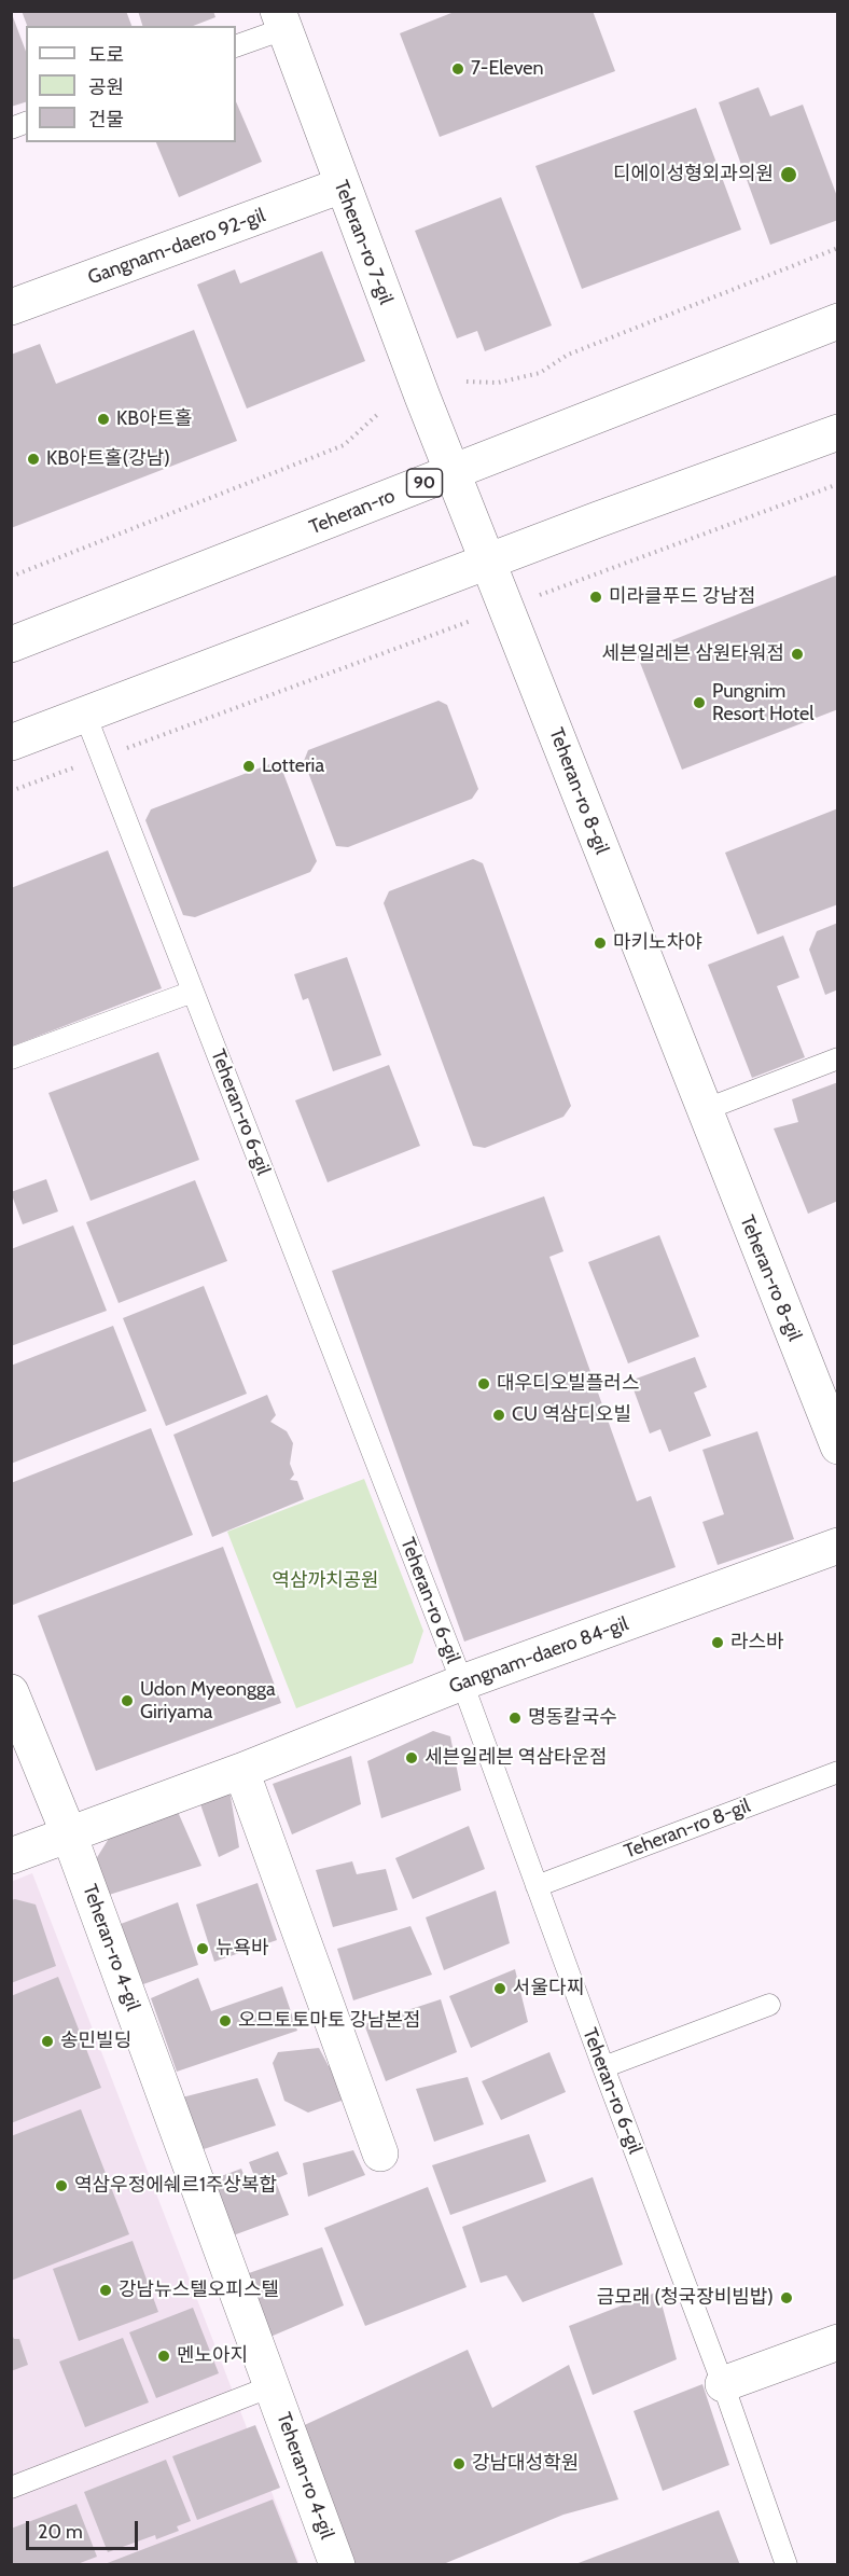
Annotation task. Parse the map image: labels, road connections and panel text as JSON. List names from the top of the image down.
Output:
{
  "streets": {
    "street": [
      "Teheran-ro 7-gil",
      "Gangnam-daero 92-gil",
      "90",
      "Teheran-ro",
      "Teheran-ro 8-gil",
      "Gangnam-daero 84-gil",
      "Teheran-ro 4-gil"
    ],
    "lane": ["Teheran-ro 6-gil"]
  },
  "crossings": [
    ["Teheran-ro 7-gil", "Gangnam-daero 92-gil"],
    ["Teheran-ro 7-gil", "Teheran-ro"],
    ["Teheran-ro 7-gil", "Teheran-ro 8-gil"],
    ["Teheran-ro", "Teheran-ro 8-gil"],
    ["Teheran-ro 8-gil", "Teheran-ro 6-gil"],
    ["Teheran-ro 6-gil", "Gangnam-daero 84-gil"],
    ["Gangnam-daero 84-gil", "Teheran-ro 4-gil"]
  ],
  "parks": ["역삼까치공원"],
  "places": [
    "7-Eleven",
    "디에이성형외과의원",
    "KB아트홀",
    "KB아트홀(강남)",
    "미라클푸드 강남점",
    "세븐일레븐 삼원타워점",
    "Pungnim Resort Hotel",
    "Lotteria",
    "마키노차야",
    "대우디오빌플러스",
    "CU 역삼디오빌",
    "라스바",
    "Udon Myeongga Giriyama",
    "명동칼국수",
    "세븐일레븐 역삼타운점",
    "뉴욕바",
    "서울다찌",
    "오므토토마토 강남본점",
    "송민빌딩",
    "역삼우정에쉐르1주상복합",
    "강남뉴스텔오피스텔",
    "금모래 (청국장비빔밥)",
    "멘노아지",
    "강남대성학원"
  ],
  "legend": ["도로", "공원", "건물"],
  "scale_bar": "20 m"
}
